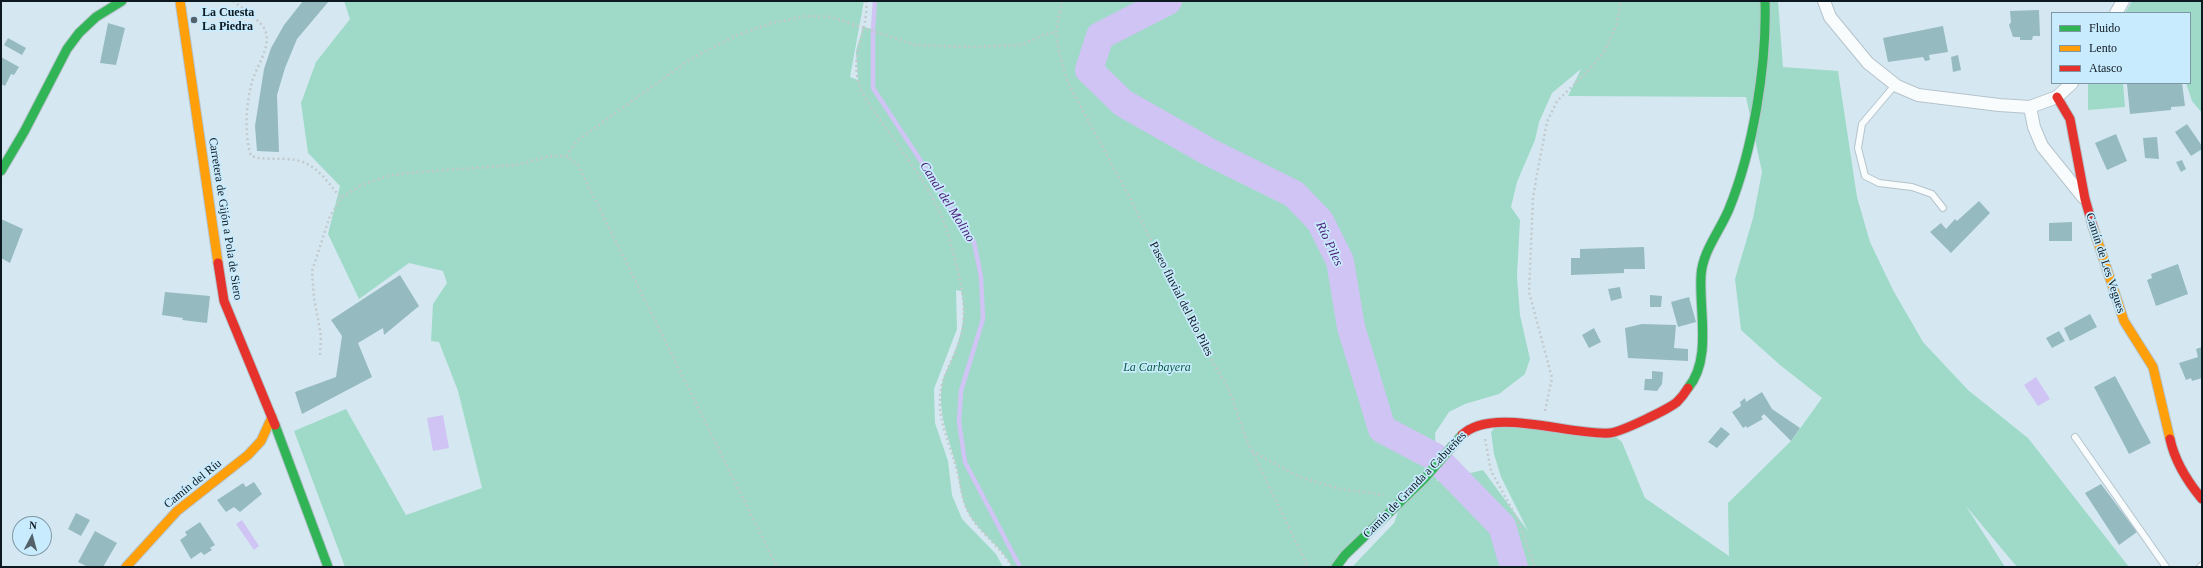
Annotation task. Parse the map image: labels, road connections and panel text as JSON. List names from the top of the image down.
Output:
{
  "streets": {
    "street": [
      "Carretera de Gijón a Pola de Siero",
      "Camín de Les Vegues",
      "Camín del Ríu",
      "Camín de Granda a Cabueñes"
    ],
    "path": ["Paseo fluvial del Rio Piles"]
  },
  "crossings": [
    ["Carretera de Gijón a Pola de Siero", "Camín del Ríu"]
  ],
  "water": ["Canal del Molino", "Río Piles"],
  "parks": ["La Carbayera"],
  "places": ["La Cuesta La Piedra"],
  "legend": ["Fluido", "Lento", "Atasco"],
  "north": "top"
}
